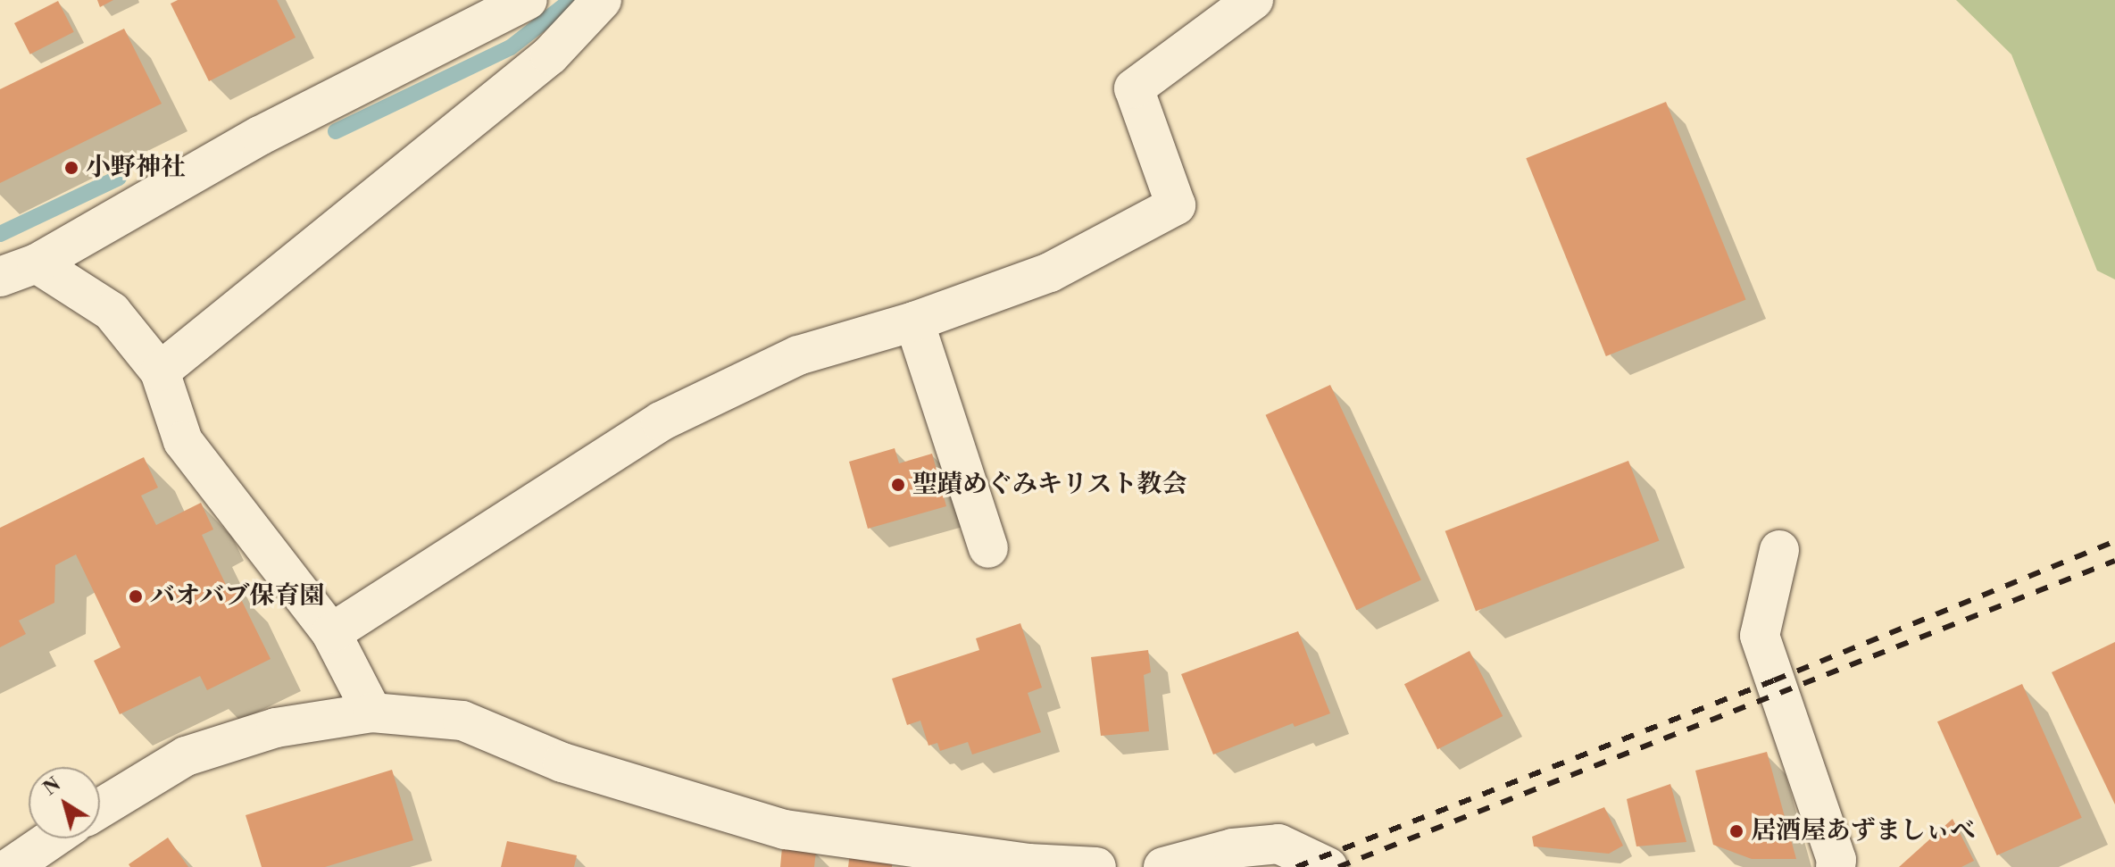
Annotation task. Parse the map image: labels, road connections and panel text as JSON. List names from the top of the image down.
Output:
{
  "places": [
    "小野神社",
    "聖蹟めぐみキリスト教会",
    "バオバブ保育園",
    "居酒屋あずましぃべ"
  ],
  "north": "top left"
}
